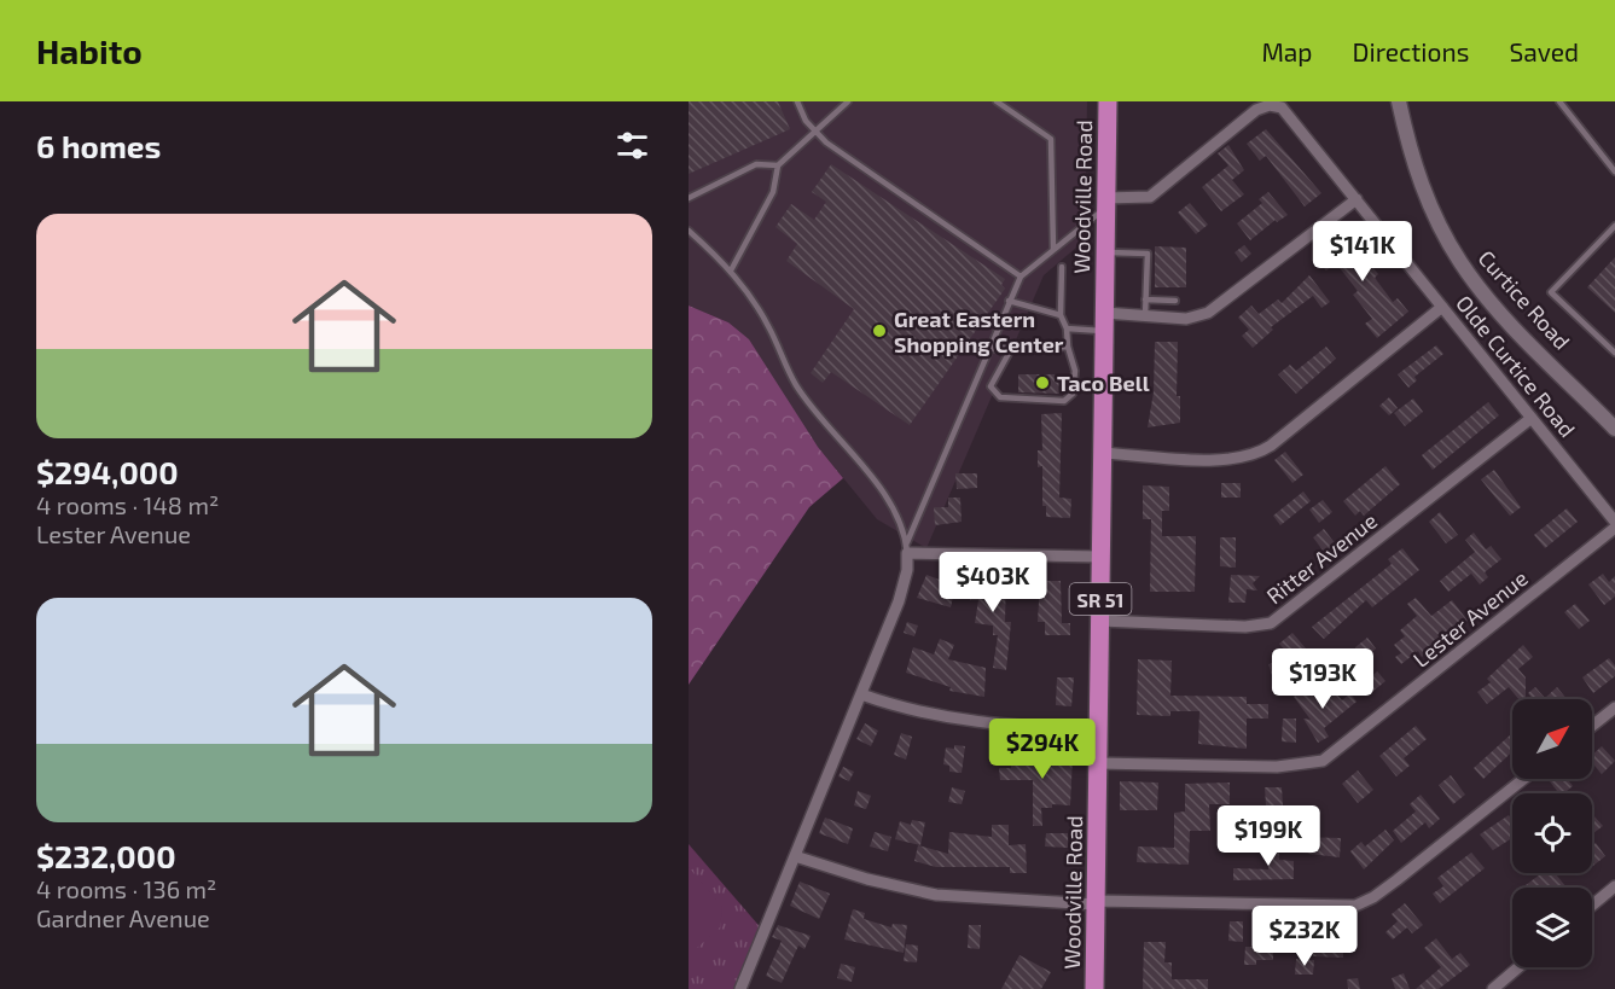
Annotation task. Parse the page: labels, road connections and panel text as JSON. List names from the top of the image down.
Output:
{
  "streets": {
    "main road": ["Woodville Road", "SR 51"],
    "street": [
      "Curtice Road",
      "Olde Curtice Road",
      "Ritter Avenue",
      "Lester Avenue"
    ]
  },
  "crossings": [
    ["Woodville Road", "Olde Curtice Road"],
    ["Woodville Road", "Ritter Avenue"],
    ["Woodville Road", "Lester Avenue"],
    ["Olde Curtice Road", "Ritter Avenue"]
  ],
  "places": ["Great Eastern Shopping Center", "Taco Bell"],
  "north": "top right",
  "page": {
    "header": "Habito",
    "nav": ["Map", "Directions", "Saved"],
    "heading": "6 homes",
    "list": [
      {
        "name": "$294,000",
        "note": "4 rooms · 148 m² · Lester Avenue"
      },
      {
        "name": "$232,000",
        "note": "4 rooms · 136 m² · Gardner Avenue"
      }
    ],
    "price": [
      "$141K",
      "$403K",
      "$193K",
      "$294K",
      "$199K",
      "$232K"
    ]
  }
}
